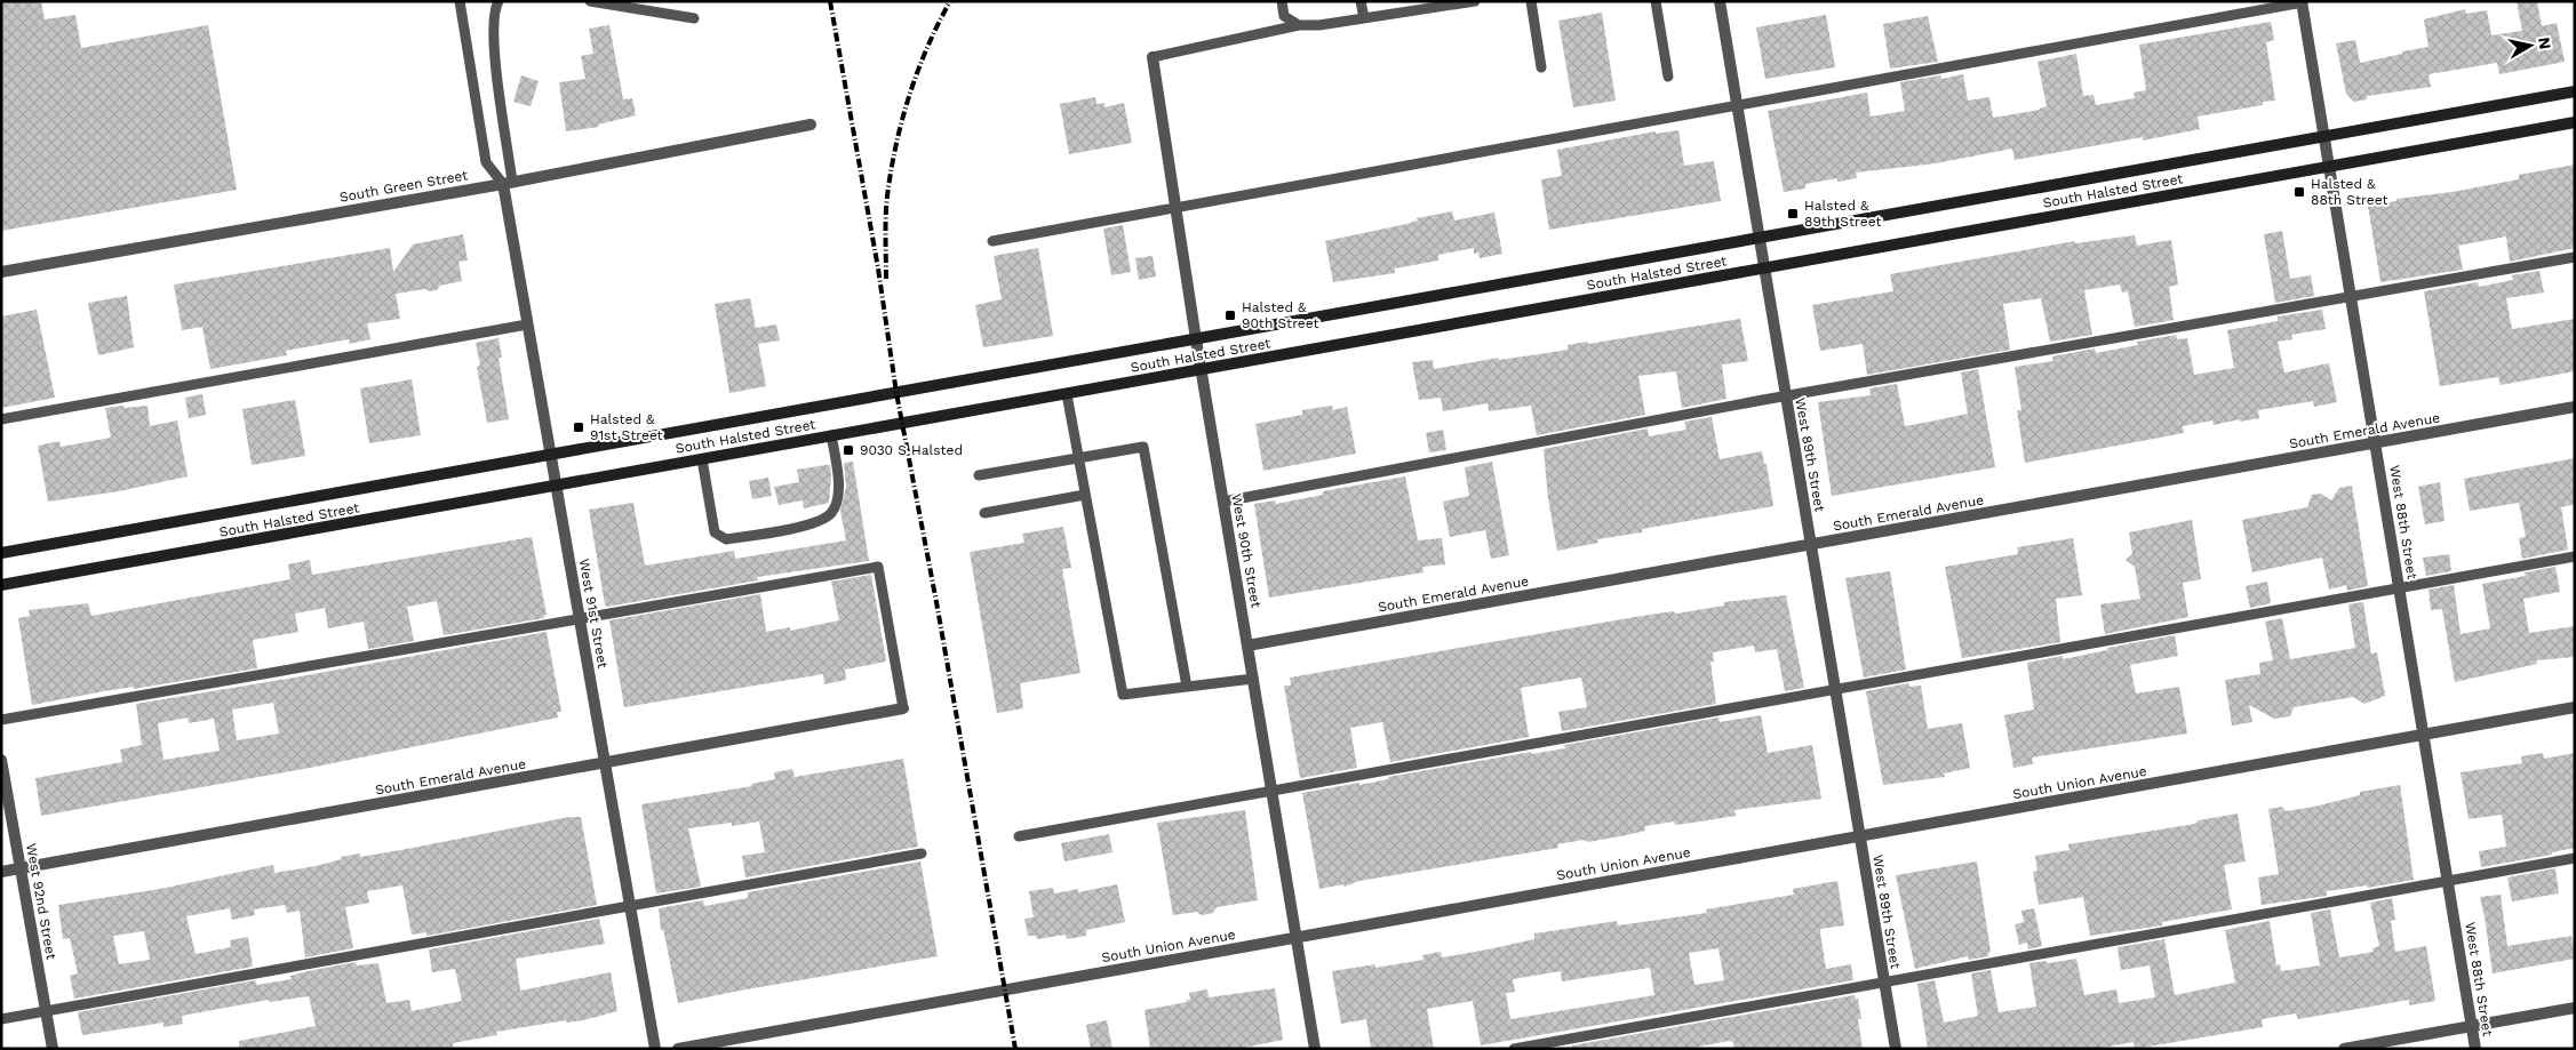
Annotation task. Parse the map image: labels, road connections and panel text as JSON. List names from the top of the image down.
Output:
{
  "streets": {
    "main road": ["South Halsted Street"],
    "street": [
      "South Green Street",
      "South Emerald Avenue",
      "West 89th Street",
      "West 88th Street",
      "West 90th Street",
      "West 91st Street",
      "South Union Avenue",
      "West 92nd Street"
    ]
  },
  "crossings": [
    ["South Green Street", "West 91st Street"],
    ["South Halsted Street", "West 89th Street"],
    ["South Halsted Street", "West 88th Street"],
    ["South Halsted Street", "West 90th Street"],
    ["South Halsted Street", "West 91st Street"],
    ["South Emerald Avenue", "West 89th Street"],
    ["South Emerald Avenue", "West 88th Street"],
    ["South Emerald Avenue", "West 90th Street"],
    ["South Emerald Avenue", "West 91st Street"],
    ["South Emerald Avenue", "West 92nd Street"],
    ["West 89th Street", "South Union Avenue"],
    ["West 88th Street", "South Union Avenue"],
    ["West 90th Street", "South Union Avenue"]
  ],
  "places": {
    "transit": [
      "Halsted & 88th Street",
      "Halsted & 89th Street",
      "Halsted & 90th Street",
      "Halsted & 91st Street",
      "9030 S Halsted"
    ]
  },
  "north": "right"
}
